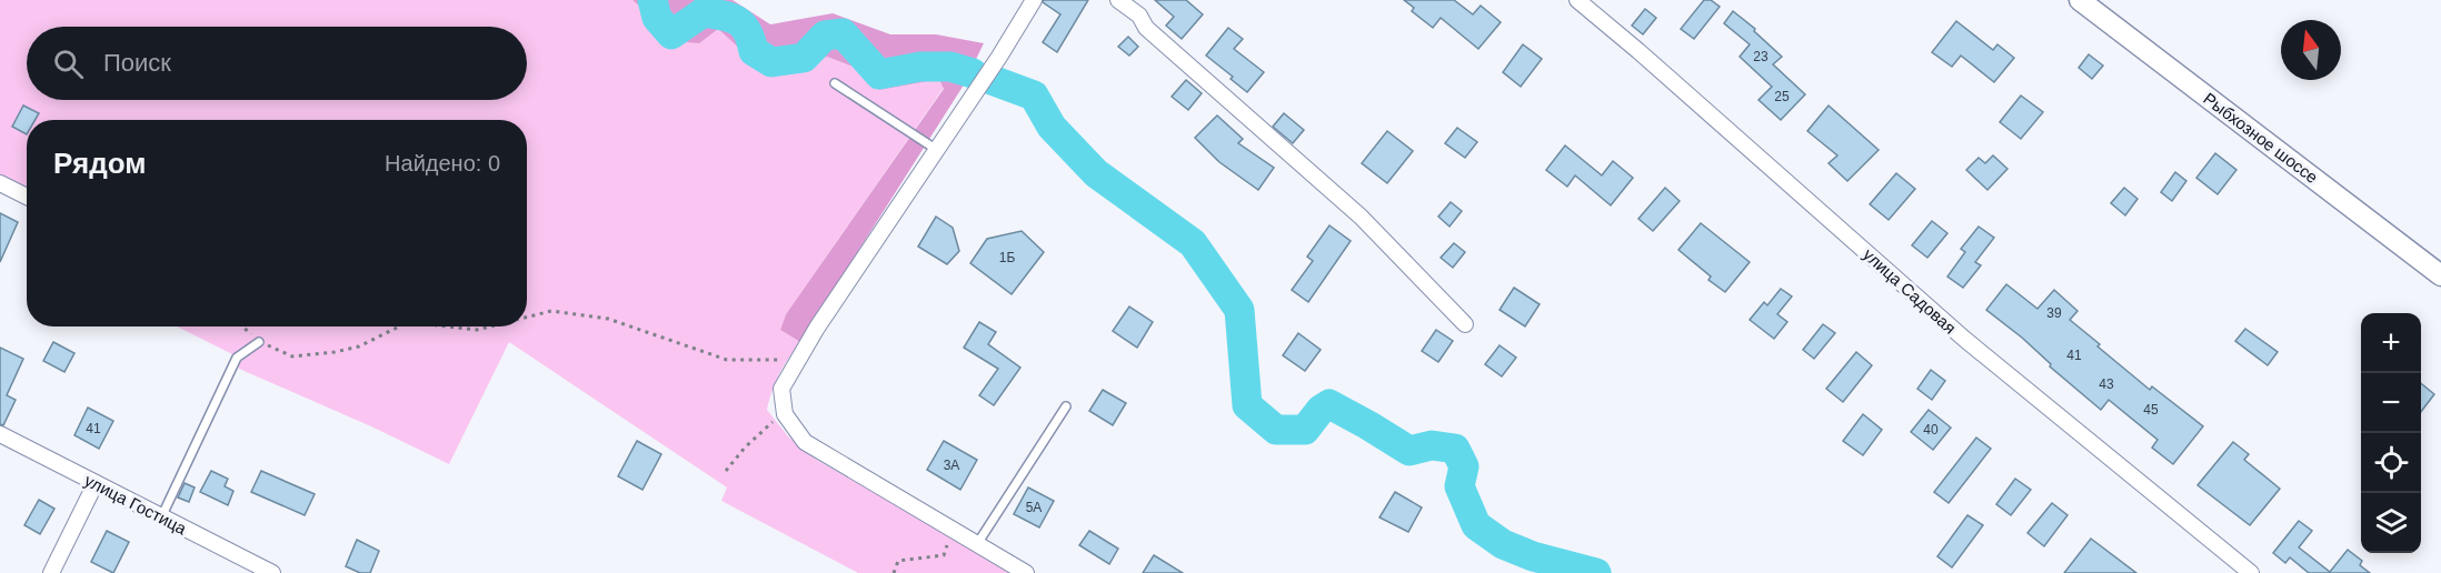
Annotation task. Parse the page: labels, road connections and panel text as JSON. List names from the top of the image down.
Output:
{
  "streets": {
    "street": ["Рыбхозное шоссе", "улица Садовая", "улица Гостица"]
  },
  "house_numbers": [
    "23",
    "25",
    "1Б",
    "39",
    "41",
    "43",
    "45",
    "41",
    "40",
    "3А",
    "5А"
  ],
  "north": "top",
  "page": {
    "search": "Поиск",
    "heading": ["Рядом", "Найдено: 0"],
    "map_buttons": ["+", "−"]
  }
}
